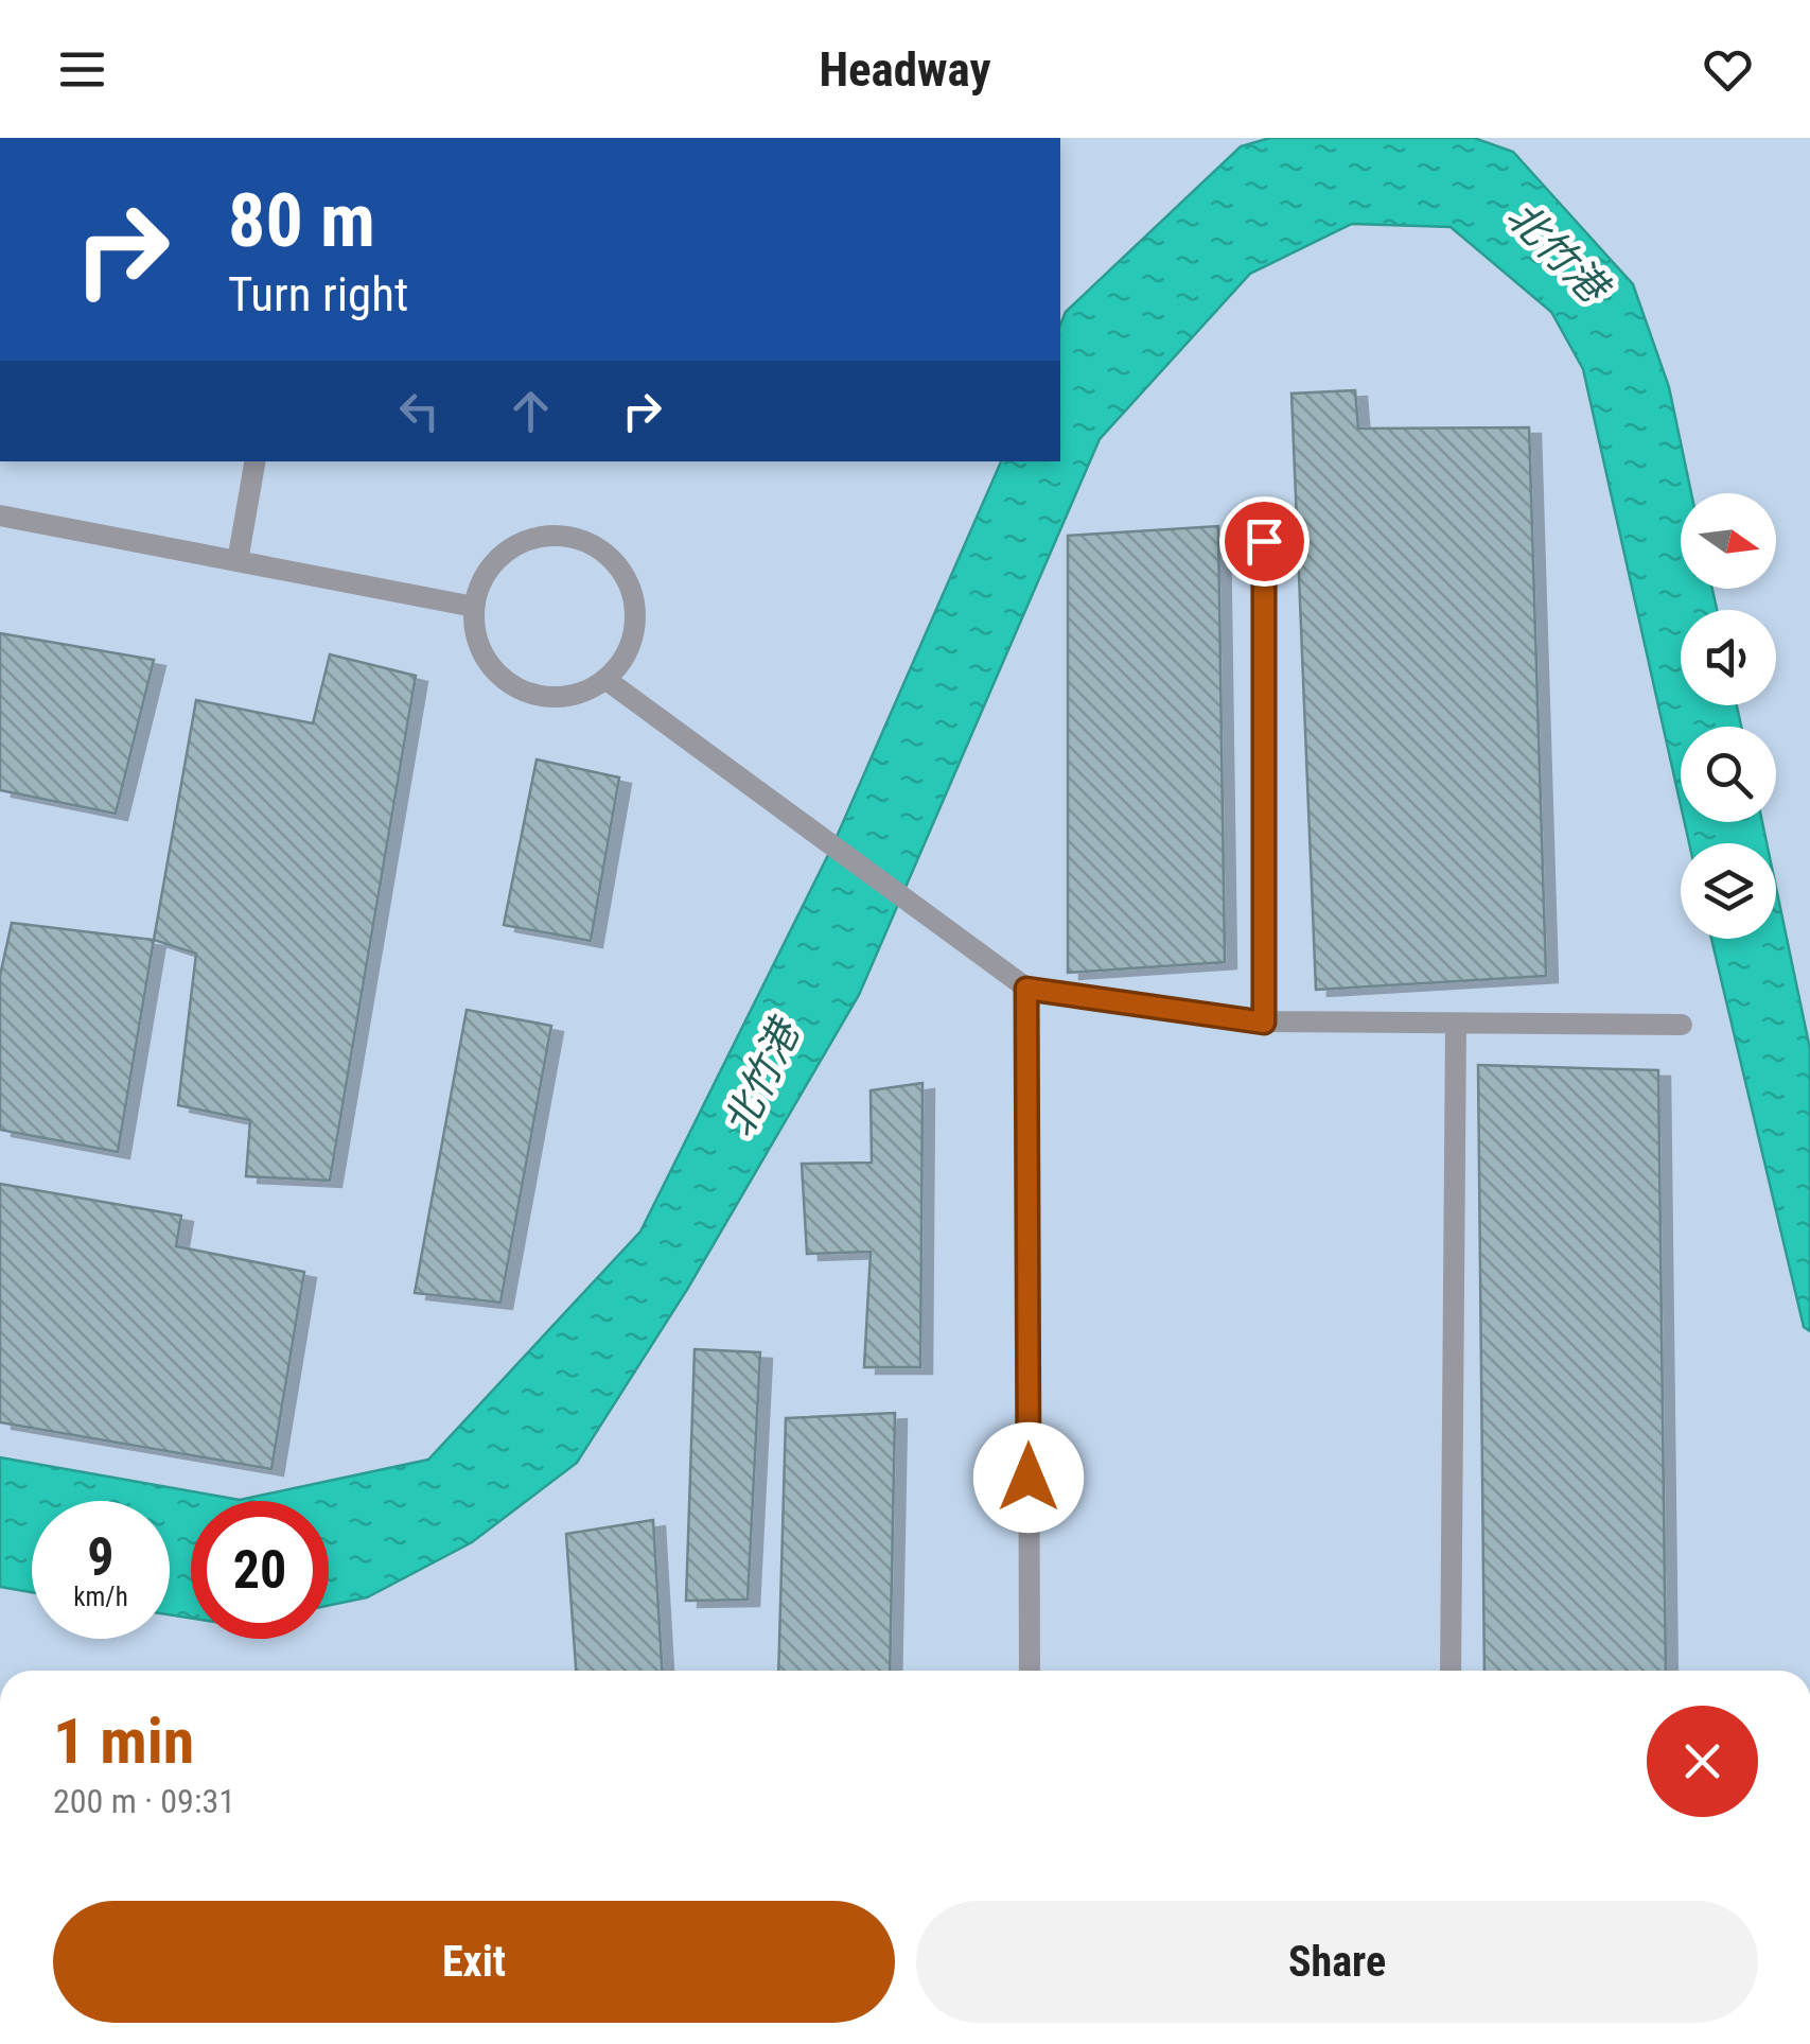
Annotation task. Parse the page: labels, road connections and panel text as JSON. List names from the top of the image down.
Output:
{
  "water": ["北竹港"],
  "north": "right",
  "page": {
    "header": "Headway",
    "turn": ["80 m", "Turn right"],
    "speed": "9 km/h",
    "limit": "20",
    "heading": ["1 min", "200 m · 09:31"],
    "buttons": ["Exit", "Share"]
  }
}
